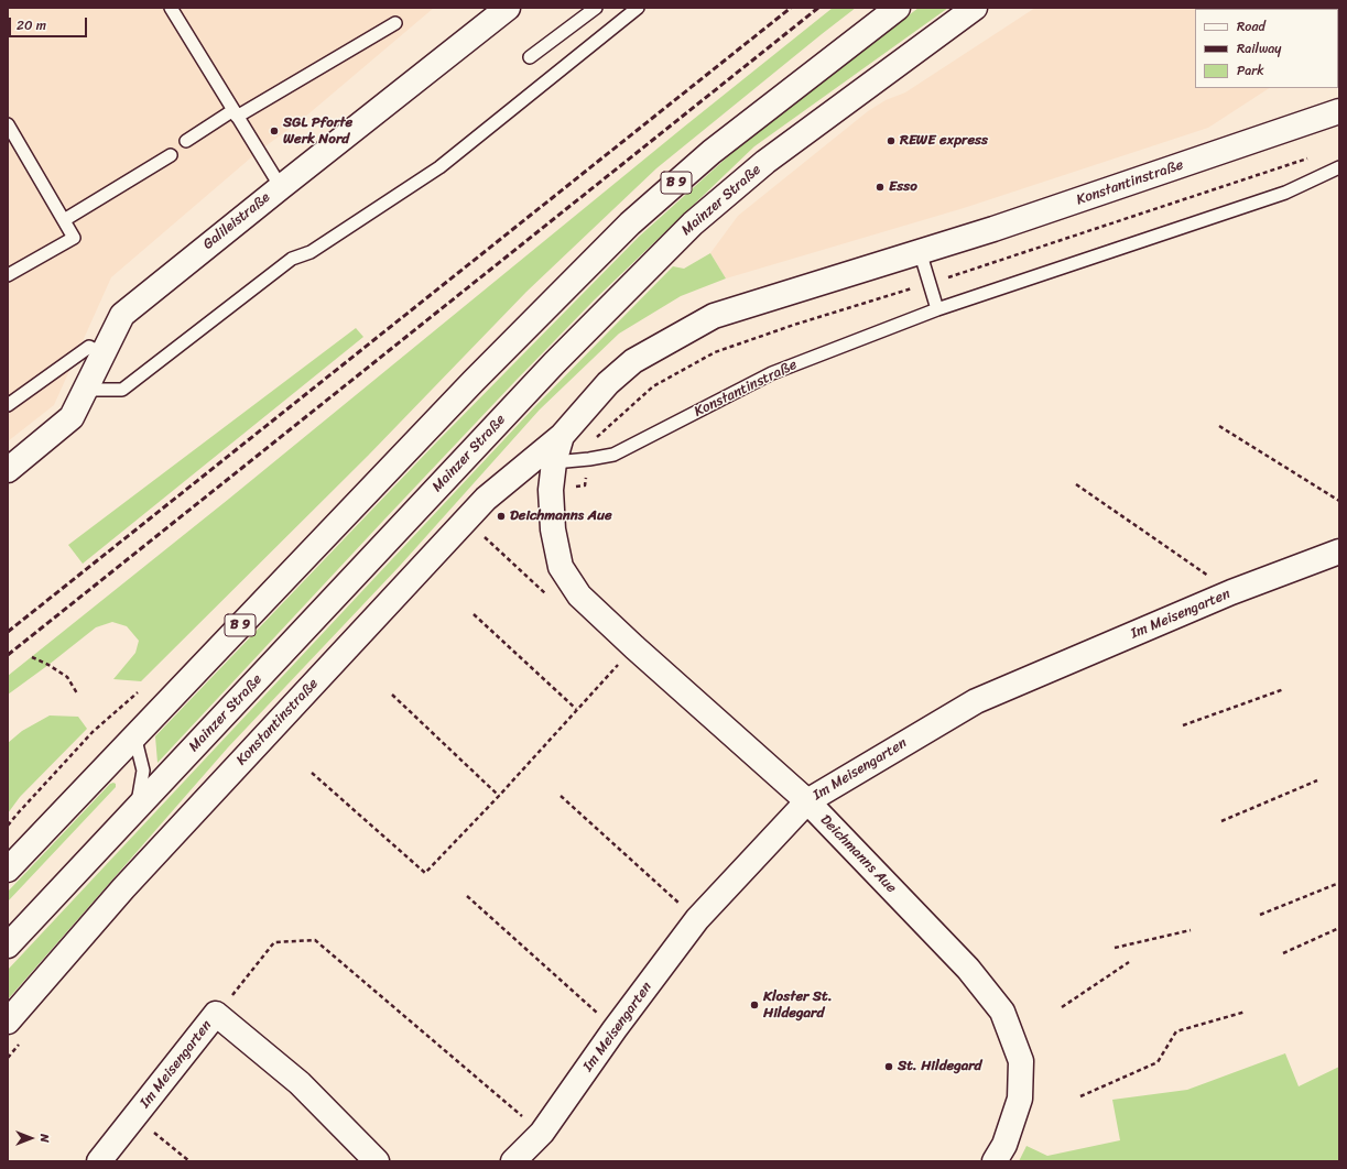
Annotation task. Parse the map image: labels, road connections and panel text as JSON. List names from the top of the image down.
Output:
{
  "streets": {
    "street": [
      "B 9",
      "Konstantinstraße",
      "Mainzer Straße",
      "Galileistraße",
      "Im Meisengarten",
      "Deichmanns Aue"
    ]
  },
  "crossings": [
    ["Konstantinstraße", "Deichmanns Aue"],
    ["Im Meisengarten", "Deichmanns Aue"]
  ],
  "places": [
    "SGL Pforte Werk Nord",
    "REWE express",
    "Esso",
    "Deichmanns Aue",
    "Kloster St. Hildegard",
    "St. Hildegard"
  ],
  "legend": ["Road", "Railway", "Park"],
  "scale_bar": "20 m",
  "north": "right"
}
